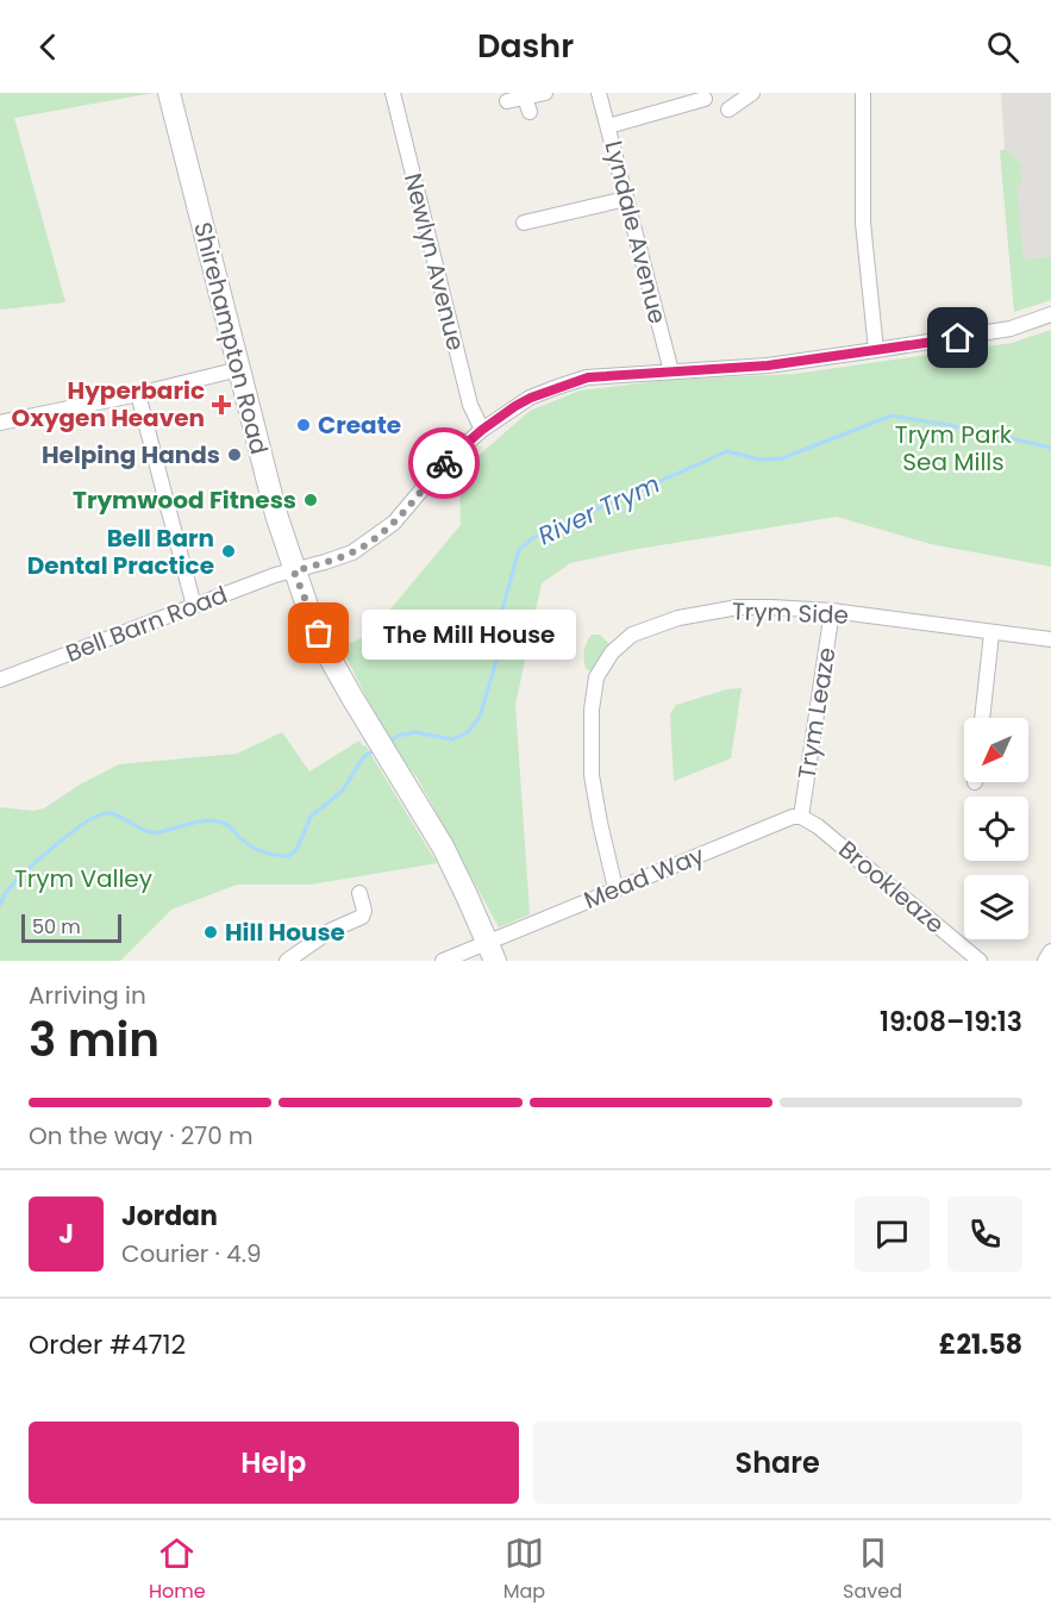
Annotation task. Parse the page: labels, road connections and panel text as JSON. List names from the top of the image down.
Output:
{
  "streets": {
    "main road": ["Shirehampton Road"],
    "street": [
      "Lyndale Avenue",
      "Newlyn Avenue",
      "Trym Side",
      "Bell Barn Road",
      "Trym Leaze",
      "Mead Way",
      "Brookleaze"
    ]
  },
  "crossings": [
    ["Lyndale Avenue", "Bell Barn Road"],
    ["Newlyn Avenue", "Bell Barn Road"],
    ["Shirehampton Road", "Bell Barn Road"],
    ["Shirehampton Road", "Mead Way"],
    ["Trym Side", "Trym Leaze"],
    ["Trym Side", "Mead Way"],
    ["Trym Leaze", "Mead Way"],
    ["Trym Leaze", "Brookleaze"],
    ["Mead Way", "Brookleaze"]
  ],
  "water": ["River Trym"],
  "parks": ["Trym Park Sea Mills", "Trym Valley"],
  "places": {
    "health": ["Hyperbaric Oxygen Heaven"],
    "other": [
      "Create",
      "Helping Hands",
      "Trymwood Fitness",
      "Bell Barn Dental Practice",
      "The Mill House",
      "Hill House"
    ]
  },
  "scale_bar": "50 m",
  "north": "bottom left",
  "page": {
    "header": "Dashr",
    "bubble": "The Mill House",
    "scale": "50 m",
    "heading": ["3 min", "Arriving in", "19:08–19:13"],
    "panel": [
      "Jordan",
      "Courier · 4.9",
      "Order #4712",
      "£21.58"
    ],
    "bar": "On the way · 270 m",
    "round": "J",
    "buttons": ["Help", "Share"],
    "tabs": ["Home", "Map", "Saved"]
  }
}
